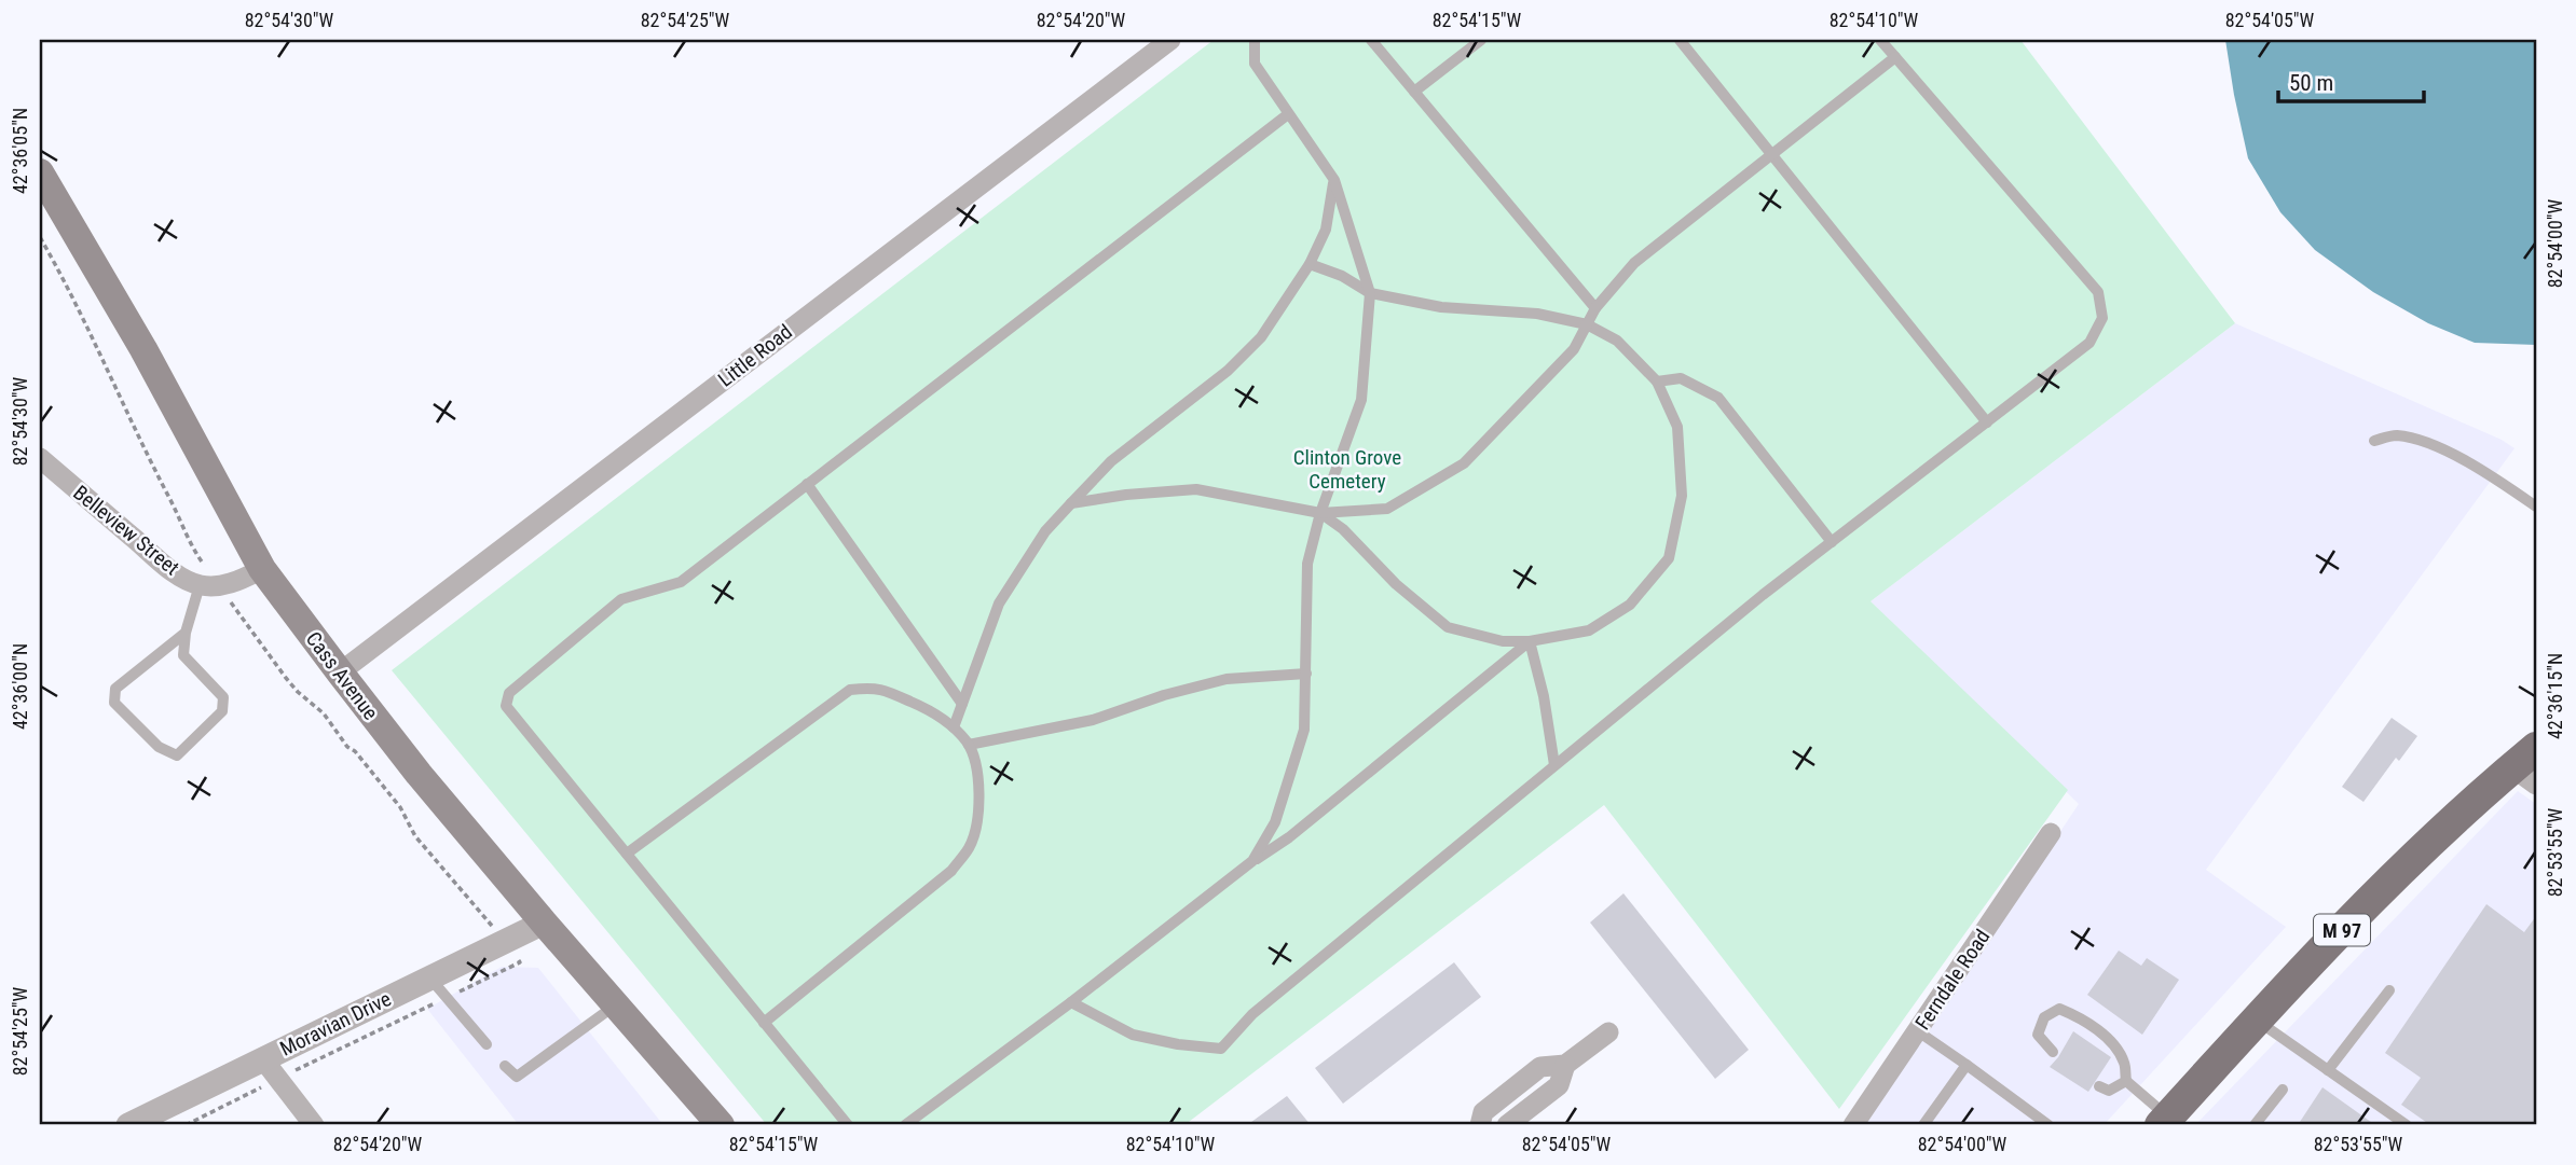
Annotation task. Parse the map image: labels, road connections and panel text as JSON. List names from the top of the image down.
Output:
{
  "streets": {
    "main road": ["Cass Avenue", "M 97"],
    "street": [
      "Little Road",
      "Belleview Street",
      "Ferndale Road",
      "Moravian Drive"
    ]
  },
  "crossings": [
    ["Little Road", "Cass Avenue"],
    ["Belleview Street", "Cass Avenue"],
    ["Cass Avenue", "Moravian Drive"]
  ],
  "parks": ["Clinton Grove Cemetery"],
  "scale_bar": "50 m",
  "coordinates": [
    "82°54'30\"W",
    "82°54'25\"W",
    "82°54'20\"W",
    "82°54'15\"W",
    "82°54'10\"W",
    "82°54'05\"W",
    "42°36'05\"N",
    "82°54'00\"W",
    "42°36'00\"N",
    "42°36'15\"N",
    "82°53'55\"W"
  ]
}
